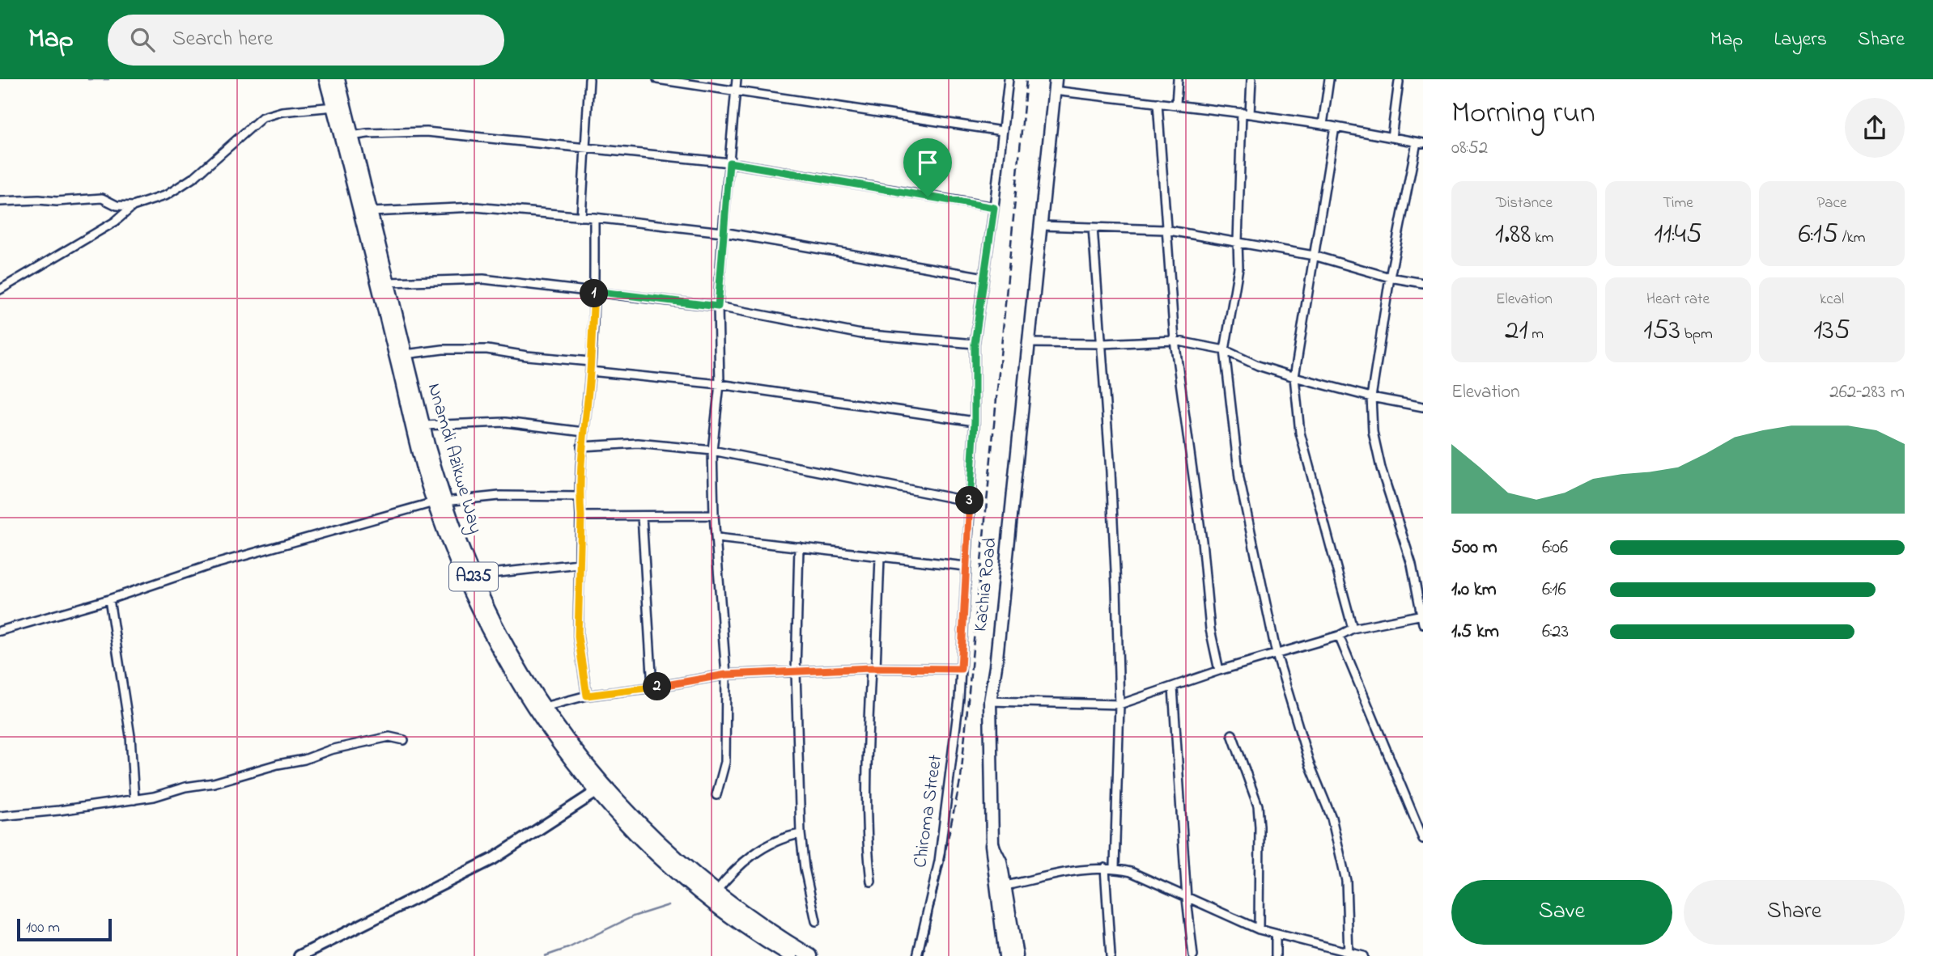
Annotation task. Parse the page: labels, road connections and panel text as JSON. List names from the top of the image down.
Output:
{
  "streets": {
    "highway": ["Nnamdi Azikwe Way", "A235"],
    "main road": ["Kachia Road"],
    "street": ["Chiroma Street"]
  },
  "scale_bar": "100 m",
  "page": {
    "header": "Map",
    "search": "Search here",
    "nav": ["Map", "Layers", "Share"],
    "heading": ["Morning run", "08:52"],
    "stats": [
      ["Distance", "1.88 km"],
      ["Time", "11:45"],
      ["Pace", "6:15 /km"],
      ["Elevation", "21 m"],
      ["Heart rate", "153 bpm"],
      ["kcal", "135"]
    ],
    "pins": ["1", "3", "2"],
    "chart": ["Elevation", "262–283 m"],
    "list": [
      {
        "name": "500 m",
        "note": "6:06"
      },
      {
        "name": "1.0 km",
        "note": "6:16"
      },
      {
        "name": "1.5 km",
        "note": "6:23"
      }
    ],
    "buttons": ["Save", "Share"],
    "scale": "100 m"
  }
}
